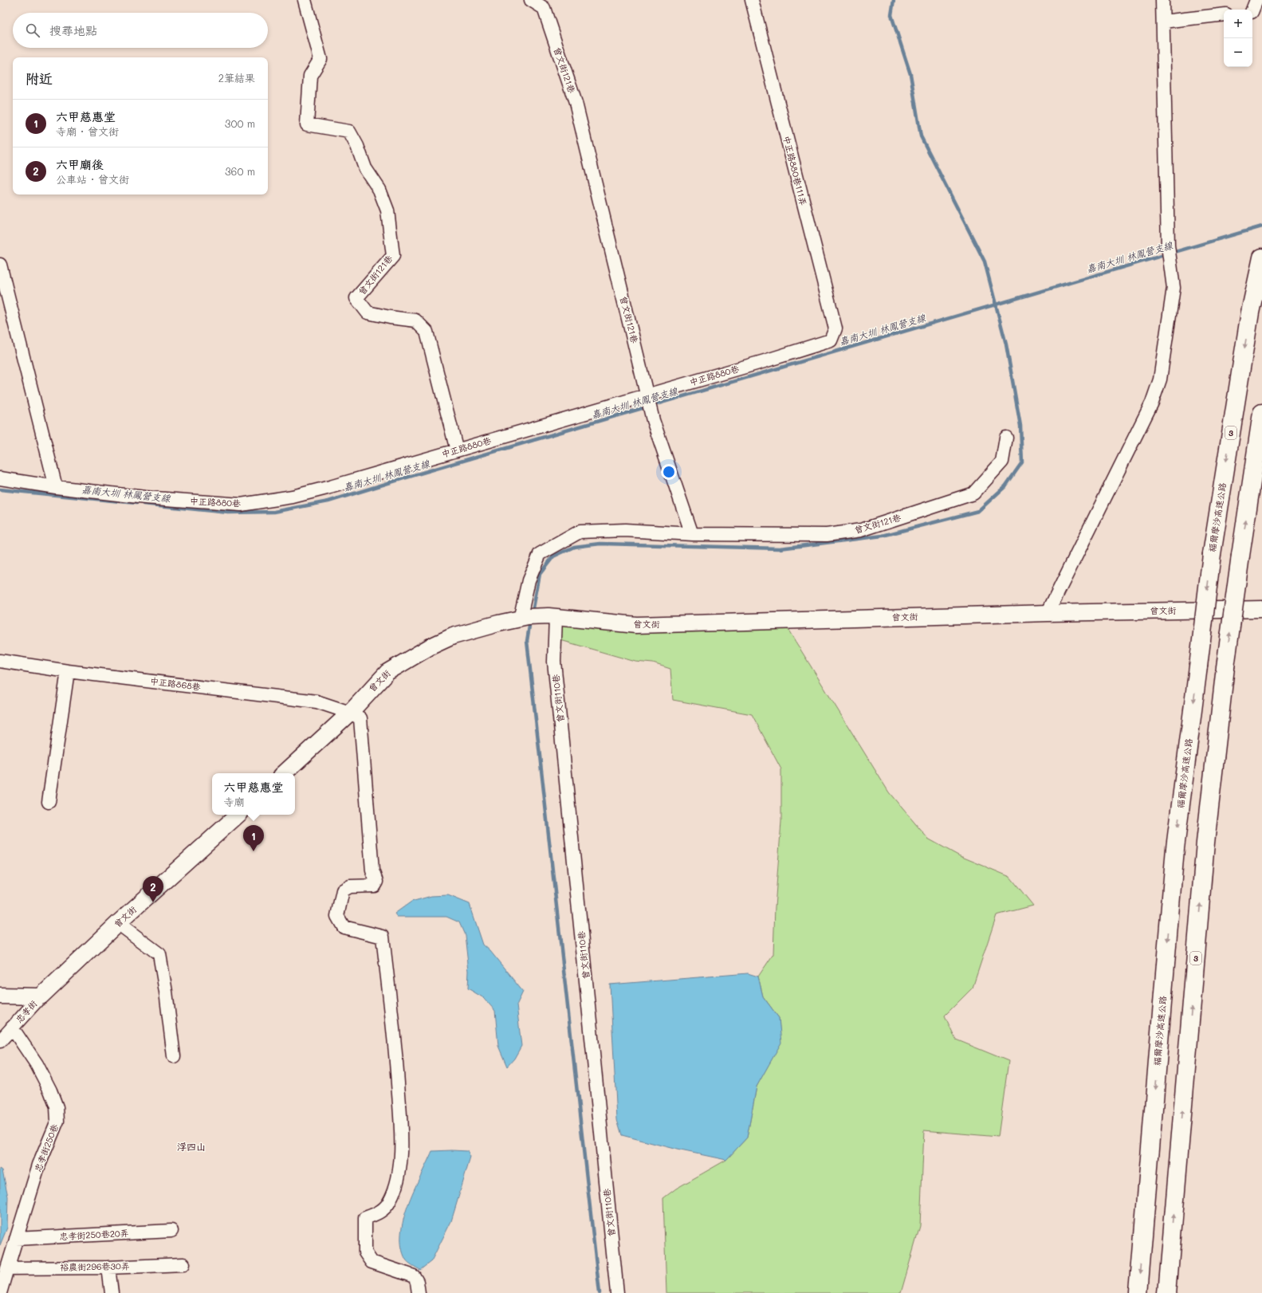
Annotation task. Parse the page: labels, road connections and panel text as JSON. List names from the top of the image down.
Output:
{
  "streets": {
    "highway": ["3", "福爾摩沙高速公路"],
    "main road": ["曾文街"],
    "street": [
      "曾文街121巷",
      "中正路880巷111弄",
      "中正路880巷",
      "中正路868巷",
      "曾文街110巷",
      "忠孝街",
      "忠孝街250巷",
      "忠孝街250巷20弄",
      "裕農街296巷30弄"
    ]
  },
  "crossings": [
    ["曾文街121巷", "中正路880巷"],
    ["曾文街121巷", "曾文街"],
    ["中正路880巷111弄", "中正路880巷"],
    ["曾文街", "中正路868巷"],
    ["曾文街", "曾文街110巷"],
    ["曾文街", "忠孝街"],
    ["忠孝街", "忠孝街250巷"],
    ["忠孝街250巷", "忠孝街250巷20弄"],
    ["忠孝街250巷", "裕農街296巷30弄"]
  ],
  "districts": ["浮四山"],
  "water": ["嘉南大圳 林鳳營支線"],
  "page": {
    "map_buttons": ["+", "−"],
    "search": "搜尋地點",
    "heading": ["附近", "2筆結果"],
    "list": [
      {
        "mark": "1",
        "name": "六甲慈惠堂",
        "note": "寺廟 · 曾文街",
        "value": "300 m"
      },
      {
        "mark": "2",
        "name": "六甲廟後",
        "note": "公車站 · 曾文街",
        "value": "360 m"
      }
    ],
    "popup": ["六甲慈惠堂", "寺廟"],
    "pins": ["1", "2"]
  }
}
